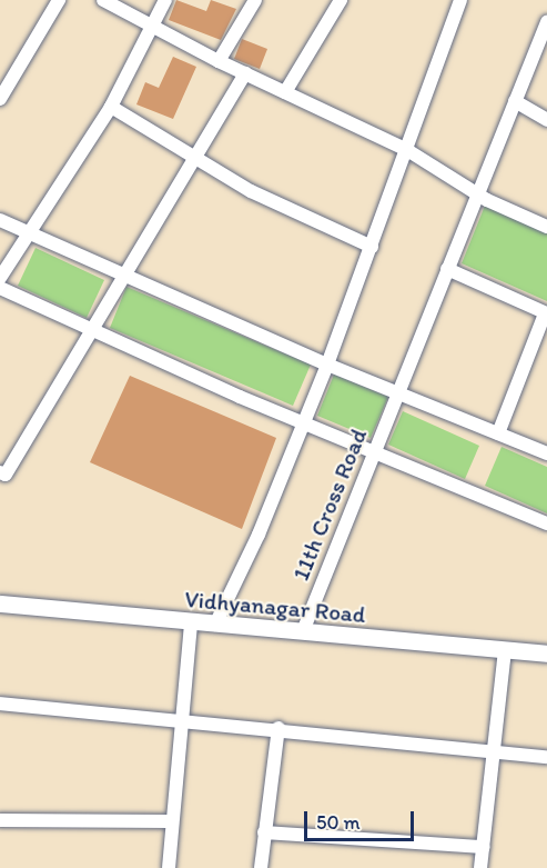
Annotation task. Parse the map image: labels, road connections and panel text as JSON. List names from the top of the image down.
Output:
{
  "streets": {
    "street": ["11th Cross Road", "Vidhyanagar Road"]
  },
  "crossings": [
    ["11th Cross Road", "Vidhyanagar Road"]
  ],
  "scale_bar": "50 m"
}
